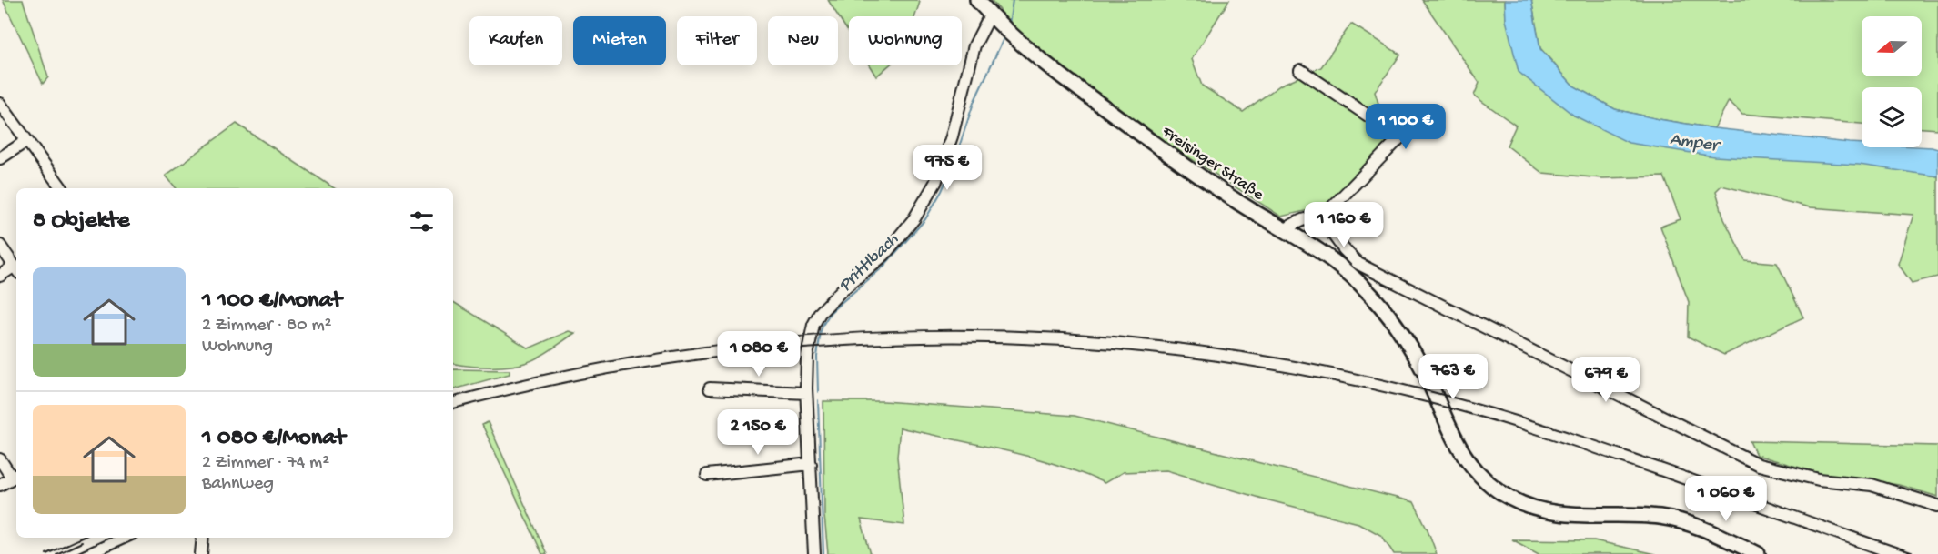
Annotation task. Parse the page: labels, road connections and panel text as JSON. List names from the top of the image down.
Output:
{
  "streets": {
    "main road": ["Freisinger Straße"]
  },
  "water": ["Amper", "Prittlbach"],
  "north": "left",
  "page": {
    "chip": [
      "Kaufen",
      "Mieten",
      "Filter",
      "Neu",
      "Wohnung"
    ],
    "price": [
      "1 100 €",
      "975 €",
      "1 160 €",
      "1 080 €",
      "763 €",
      "679 €",
      "2 150 €",
      "1 060 €"
    ],
    "heading": "8 Objekte",
    "list": [
      {
        "name": "1 100 €/Monat",
        "note": "2 Zimmer · 80 m² · Wohnung"
      },
      {
        "name": "1 080 €/Monat",
        "note": "2 Zimmer · 74 m² · Bahnweg"
      }
    ]
  }
}
